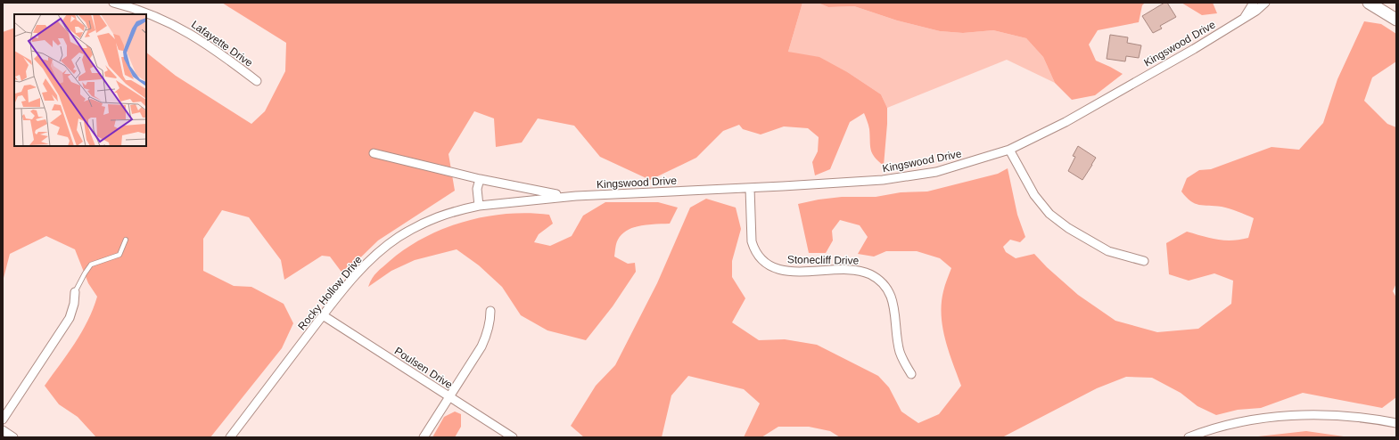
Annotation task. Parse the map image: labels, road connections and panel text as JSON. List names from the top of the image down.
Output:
{
  "streets": {
    "street": [
      "Lafayette Drive",
      "Kingswood Drive",
      "Stonecliff Drive",
      "Rocky Hollow Drive",
      "Poulsen Drive"
    ]
  },
  "crossings": [
    ["Kingswood Drive", "Stonecliff Drive"],
    ["Kingswood Drive", "Rocky Hollow Drive"],
    ["Rocky Hollow Drive", "Poulsen Drive"]
  ]
}
